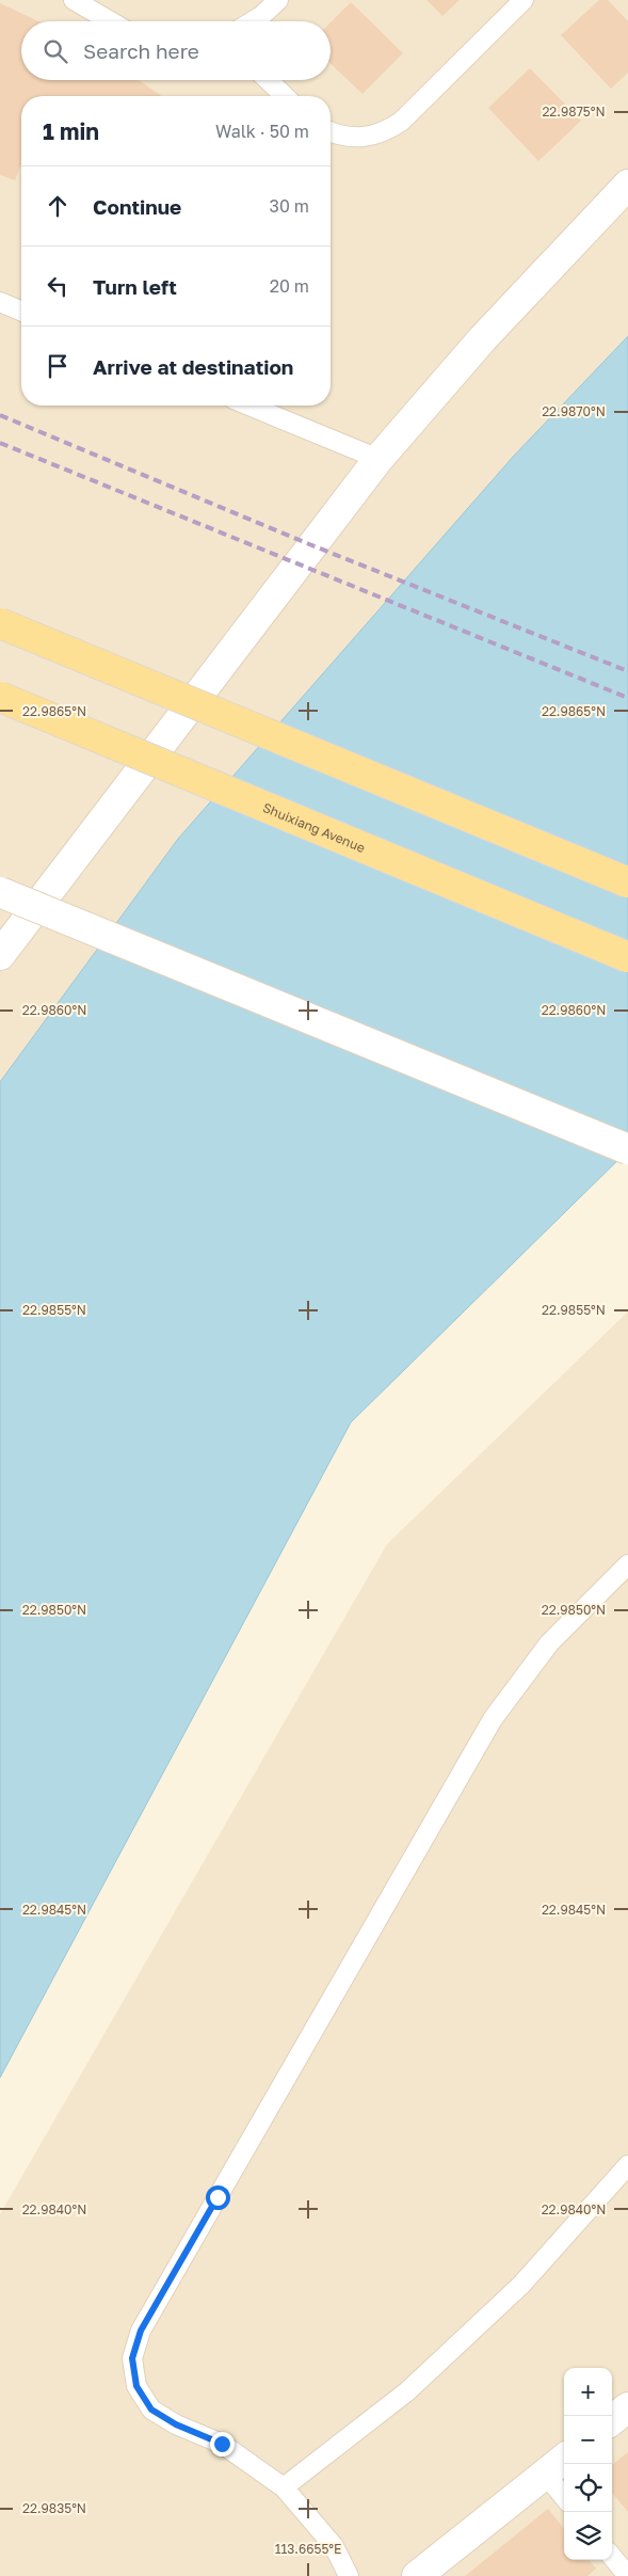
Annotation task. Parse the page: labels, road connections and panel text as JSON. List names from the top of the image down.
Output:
{
  "streets": {
    "main road": ["Shuixiang Avenue"]
  },
  "page": {
    "search": "Search here",
    "heading": ["1 min", "Walk · 50 m"],
    "list": [
      ["Continue", "30 m"],
      ["Turn left", "20 m"],
      "Arrive at destination"
    ],
    "map_buttons": ["+", "−"]
  },
  "coordinates": [
    "22.9875°N",
    "22.9870°N",
    "22.9865°N",
    "22.9860°N",
    "22.9855°N",
    "22.9850°N",
    "22.9845°N",
    "22.9840°N",
    "22.9835°N",
    "113.6655°E"
  ]
}
